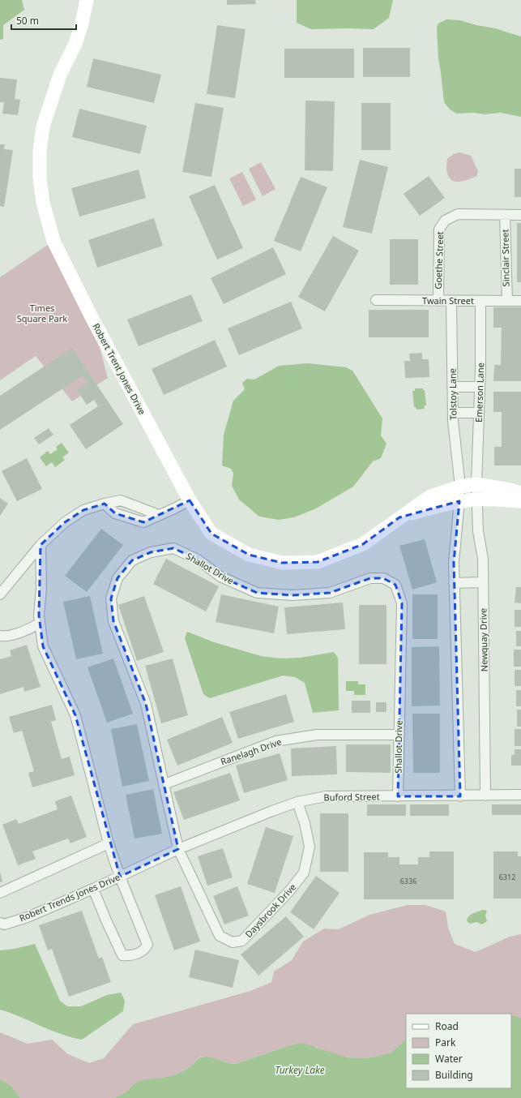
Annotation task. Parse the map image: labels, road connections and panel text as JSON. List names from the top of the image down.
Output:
{
  "streets": {
    "street": [
      "Sinclair Street",
      "Goethe Street",
      "Twain Street",
      "Robert Trent Jones Drive",
      "Emerson Lane",
      "Tolstoy Lane",
      "Shallot Drive",
      "Newquay Drive",
      "Ranelagh Drive",
      "Buford Street",
      "Robert Trends Jones Drive",
      "Daysbrook Drive"
    ]
  },
  "crossings": [
    ["Sinclair Street", "Goethe Street"],
    ["Sinclair Street", "Twain Street"],
    ["Goethe Street", "Twain Street"],
    ["Twain Street", "Emerson Lane"],
    ["Twain Street", "Tolstoy Lane"],
    ["Robert Trent Jones Drive", "Emerson Lane"],
    ["Robert Trent Jones Drive", "Tolstoy Lane"],
    ["Robert Trent Jones Drive", "Newquay Drive"],
    ["Emerson Lane", "Newquay Drive"],
    ["Shallot Drive", "Ranelagh Drive"],
    ["Shallot Drive", "Buford Street"],
    ["Shallot Drive", "Daysbrook Drive"],
    ["Newquay Drive", "Buford Street"],
    ["Buford Street", "Robert Trends Jones Drive"],
    ["Buford Street", "Daysbrook Drive"]
  ],
  "water": ["Turkey Lake"],
  "parks": ["Times Square Park"],
  "house_numbers": ["6312", "6336"],
  "legend": [
    "Road",
    "Park",
    "Water",
    "Building"
  ],
  "scale_bar": "50 m"
}
